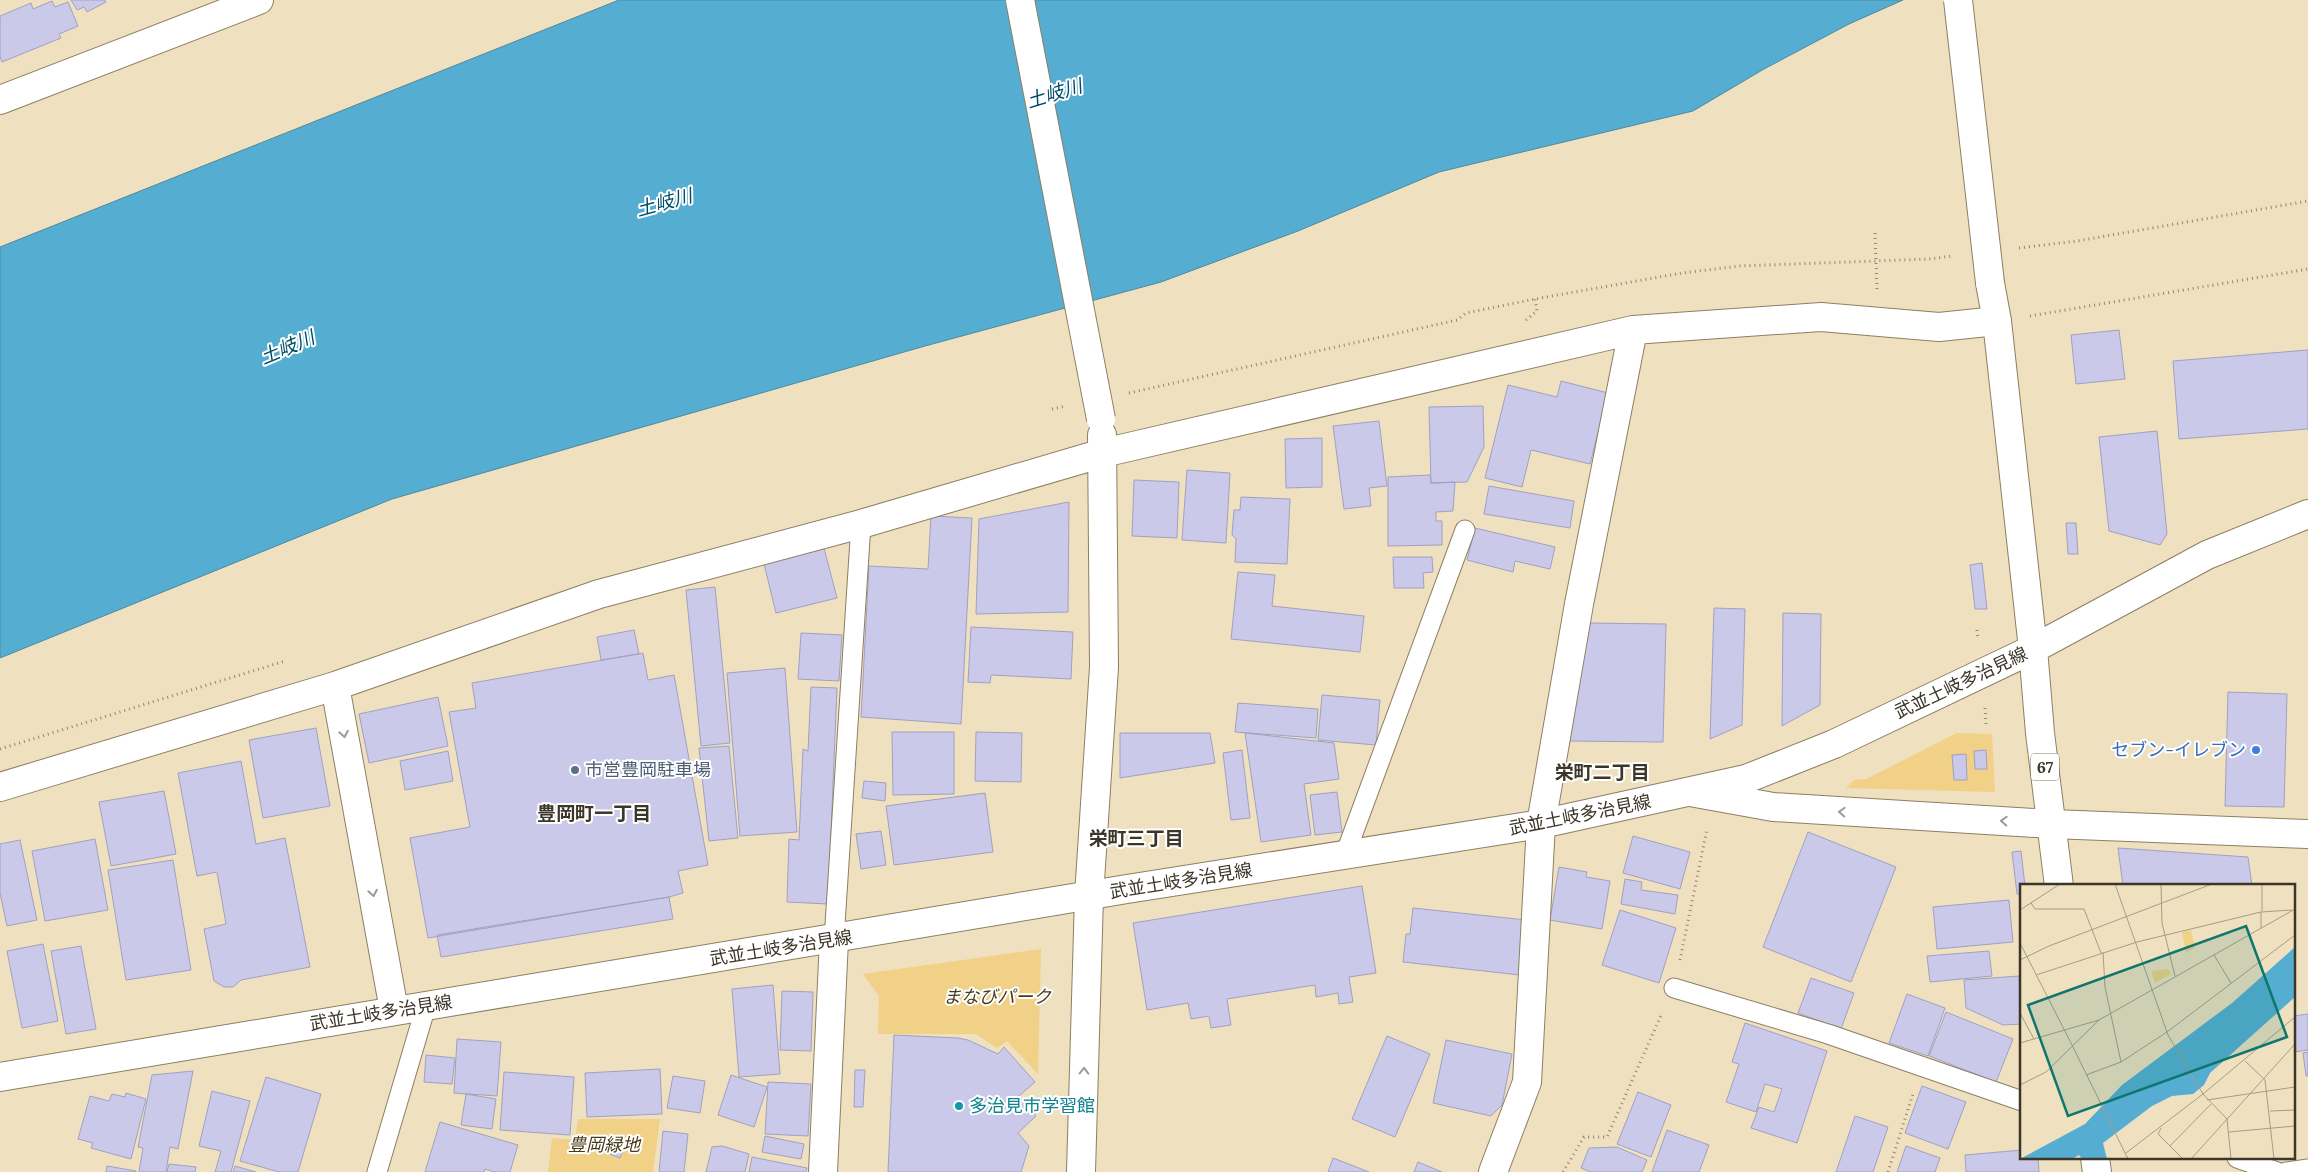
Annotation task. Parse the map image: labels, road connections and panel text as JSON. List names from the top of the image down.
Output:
{
  "streets": {
    "street": ["武並土岐多治見線", "67"]
  },
  "crossings": [
    ["武並土岐多治見線", "67"]
  ],
  "districts": ["栄町二丁目", "豊岡町一丁目", "栄町三丁目"],
  "water": ["土岐川"],
  "parks": ["まなびパーク", "豊岡緑地"],
  "places": ["セブン-イレブン", "市営豊岡駐車場", "多治見市学習館"]
}
